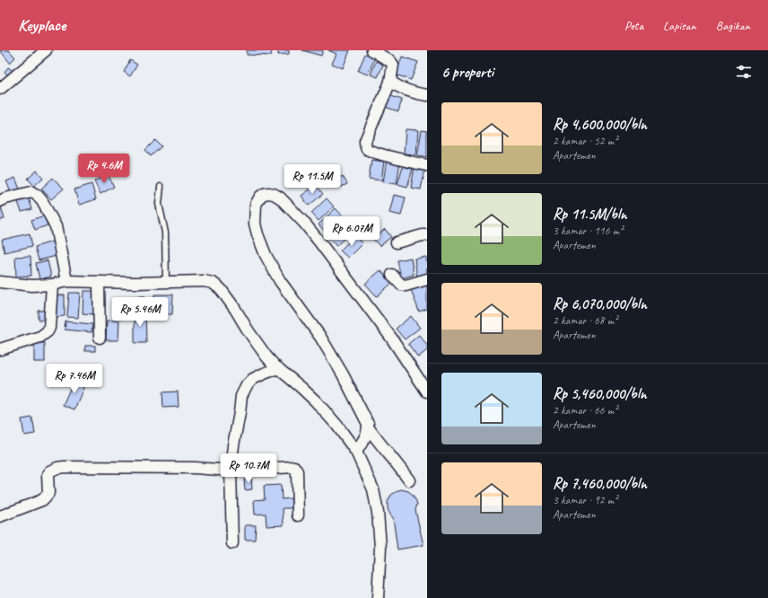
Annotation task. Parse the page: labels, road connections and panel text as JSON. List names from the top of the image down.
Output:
{
  "page": {
    "header": "Keyplace",
    "nav": ["Peta", "Lapisan", "Bagikan"],
    "heading": "6 properti",
    "list": [
      {
        "name": "Rp 4,600,000/bln",
        "note": "2 kamar · 52 m² · Apartemen"
      },
      {
        "name": "Rp 11.5M/bln",
        "note": "3 kamar · 116 m² · Apartemen"
      },
      {
        "name": "Rp 6,070,000/bln",
        "note": "2 kamar · 68 m² · Apartemen"
      },
      {
        "name": "Rp 5,460,000/bln",
        "note": "2 kamar · 66 m² · Apartemen"
      },
      {
        "name": "Rp 7,460,000/bln",
        "note": "3 kamar · 92 m² · Apartemen"
      }
    ],
    "price": [
      "Rp 4.6M",
      "Rp 11.5M",
      "Rp 6.07M",
      "Rp 5.46M",
      "Rp 7.46M",
      "Rp 10.7M"
    ]
  }
}
